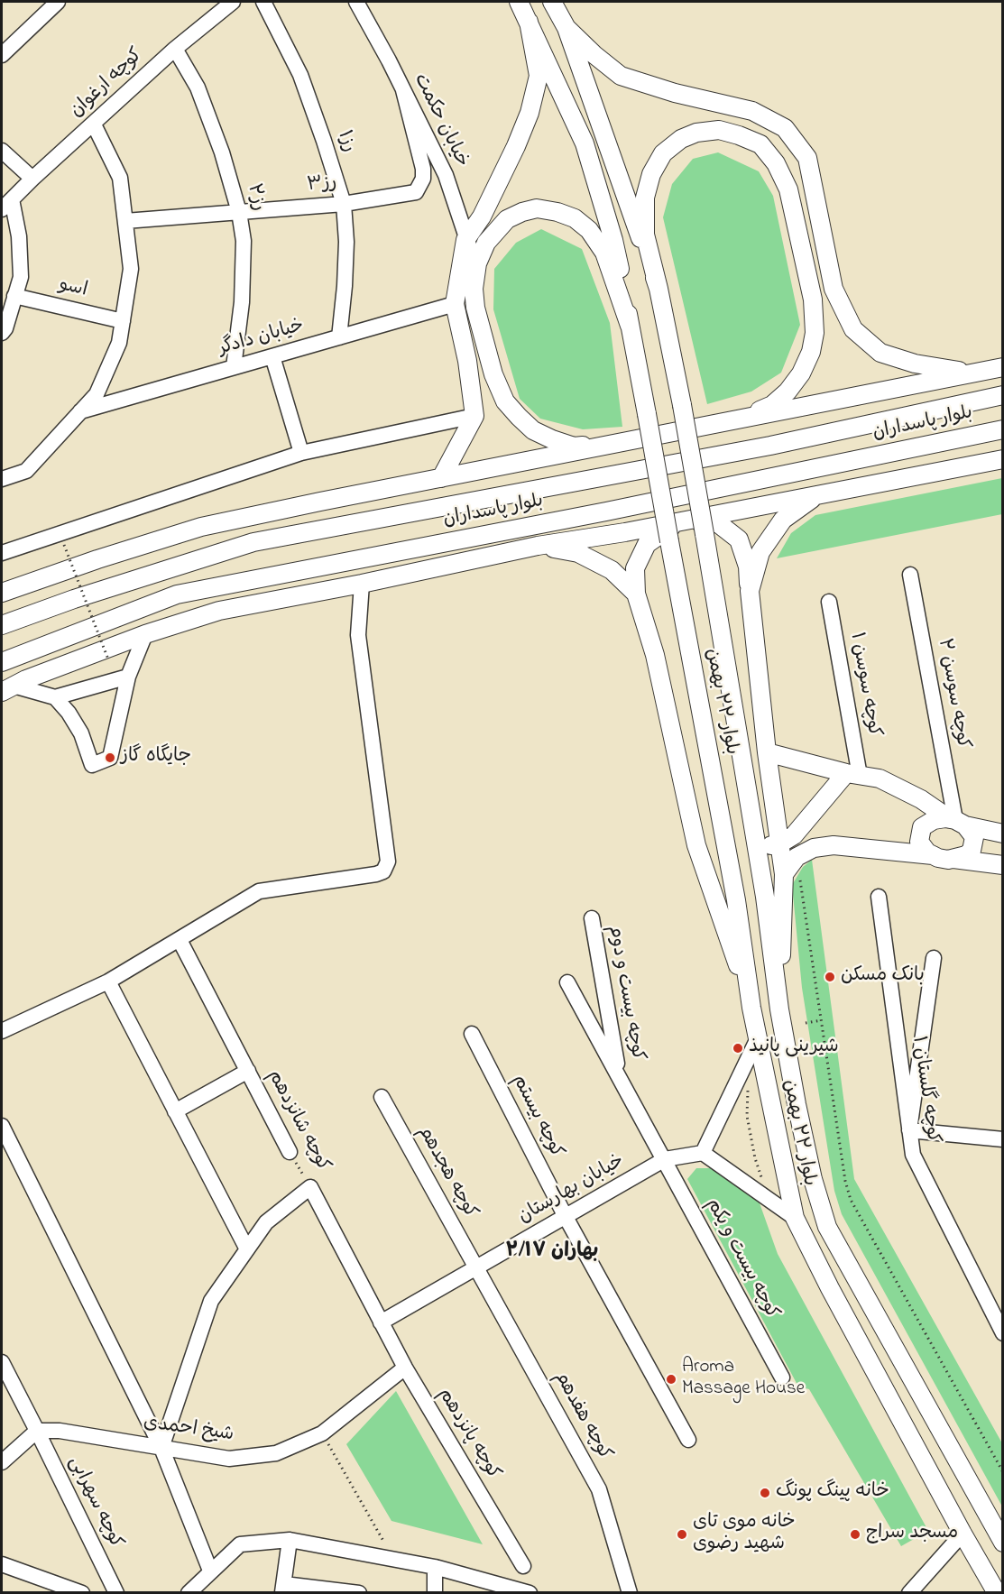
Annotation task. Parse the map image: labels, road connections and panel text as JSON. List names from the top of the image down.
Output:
{
  "streets": {
    "main road": ["بلوار پاسداران", "بلوار ۲۲ بهمن"],
    "street": [
      "کوچه ارغوان",
      "خیابان حکمت",
      "رز۱",
      "رز۳",
      "رز۲",
      "اسو",
      "خیابان دادگر",
      "کوچه سوسن ۱",
      "کوچه سوسن ۲",
      "کوچه بیست و دوم",
      "کوچه گلستان ۱",
      "کوچه بیستم",
      "کوچه شانزدهم",
      "کوچه هجدهم",
      "خیابان بهارستان",
      "کوچه بیست و یکم",
      "کوچه هفدهم",
      "شیخ احمدی",
      "کوچه پانزدهم",
      "کوچه سهرابی"
    ]
  },
  "crossings": [
    ["کوچه ارغوان", "رز۲"],
    ["خیابان حکمت", "رز۳"],
    ["رز۱", "رز۳"],
    ["رز۱", "خیابان دادگر"],
    ["رز۳", "رز۲"],
    ["رز۲", "خیابان دادگر"],
    ["کوچه بیست و دوم", "خیابان بهارستان"],
    ["کوچه بیست و دوم", "کوچه بیست و یکم"],
    ["کوچه بیستم", "خیابان بهارستان"],
    ["کوچه شانزدهم", "خیابان بهارستان"],
    ["کوچه شانزدهم", "کوچه پانزدهم"],
    ["کوچه هجدهم", "خیابان بهارستان"],
    ["کوچه هجدهم", "کوچه هفدهم"],
    ["خیابان بهارستان", "کوچه بیست و یکم"],
    ["خیابان بهارستان", "کوچه هفدهم"],
    ["خیابان بهارستان", "کوچه پانزدهم"],
    ["شیخ احمدی", "کوچه پانزدهم"],
    ["شیخ احمدی", "کوچه سهرابی"]
  ],
  "districts": ["۲/۱۷ بهاران"],
  "places": [
    "جایگاه گاز",
    "بانک مسکن",
    "شیرینی پانیذ",
    "Aroma Massage House",
    "خانه پینگ پونگ",
    "خانه موی تای شهید رضوی",
    "مسجد سراج"
  ]
}
